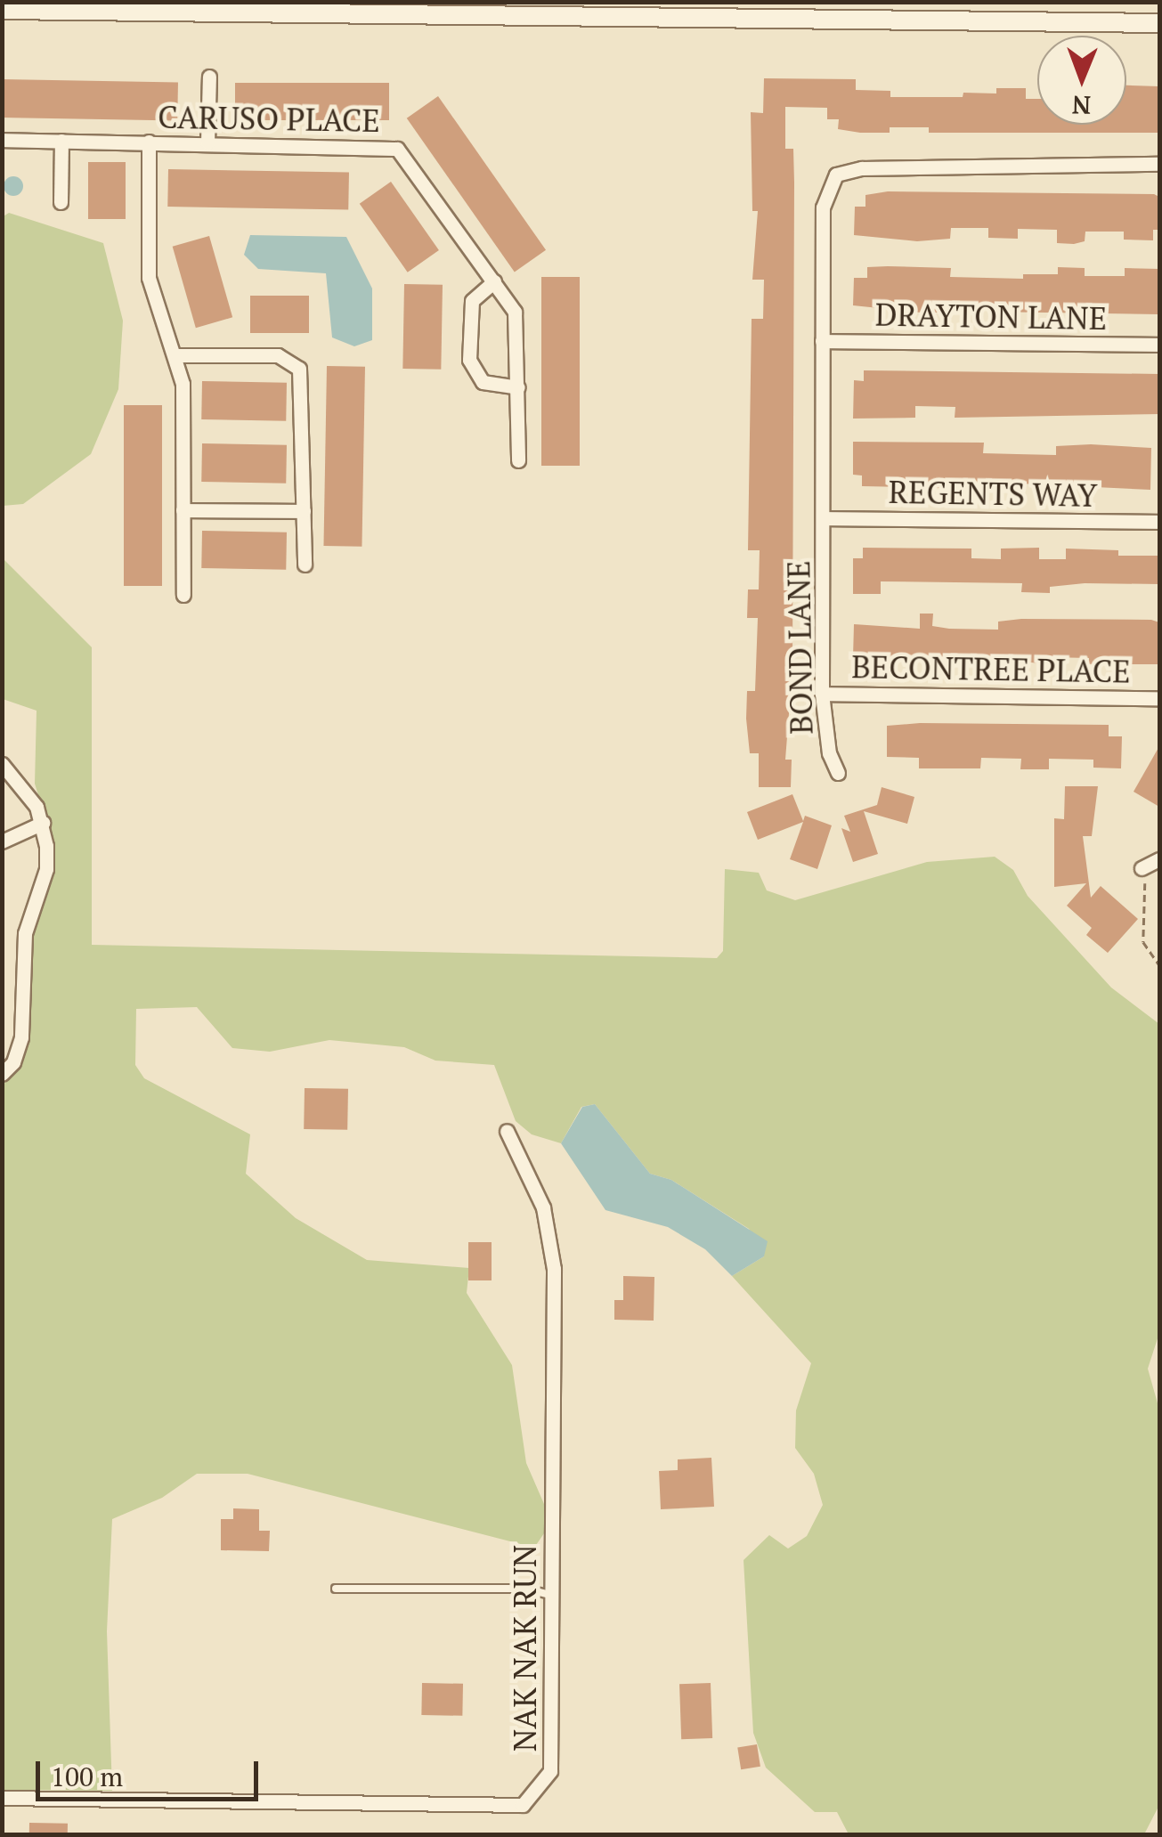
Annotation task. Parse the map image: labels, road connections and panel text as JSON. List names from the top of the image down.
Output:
{
  "streets": {
    "street": [
      "CARUSO PLACE",
      "DRAYTON LANE",
      "REGENTS WAY",
      "BOND LANE",
      "BECONTREE PLACE",
      "NAK NAK RUN"
    ]
  },
  "crossings": [
    ["REGENTS WAY", "BOND LANE"],
    ["BOND LANE", "BECONTREE PLACE"]
  ],
  "scale_bar": "100 m",
  "north": "bottom"
}
